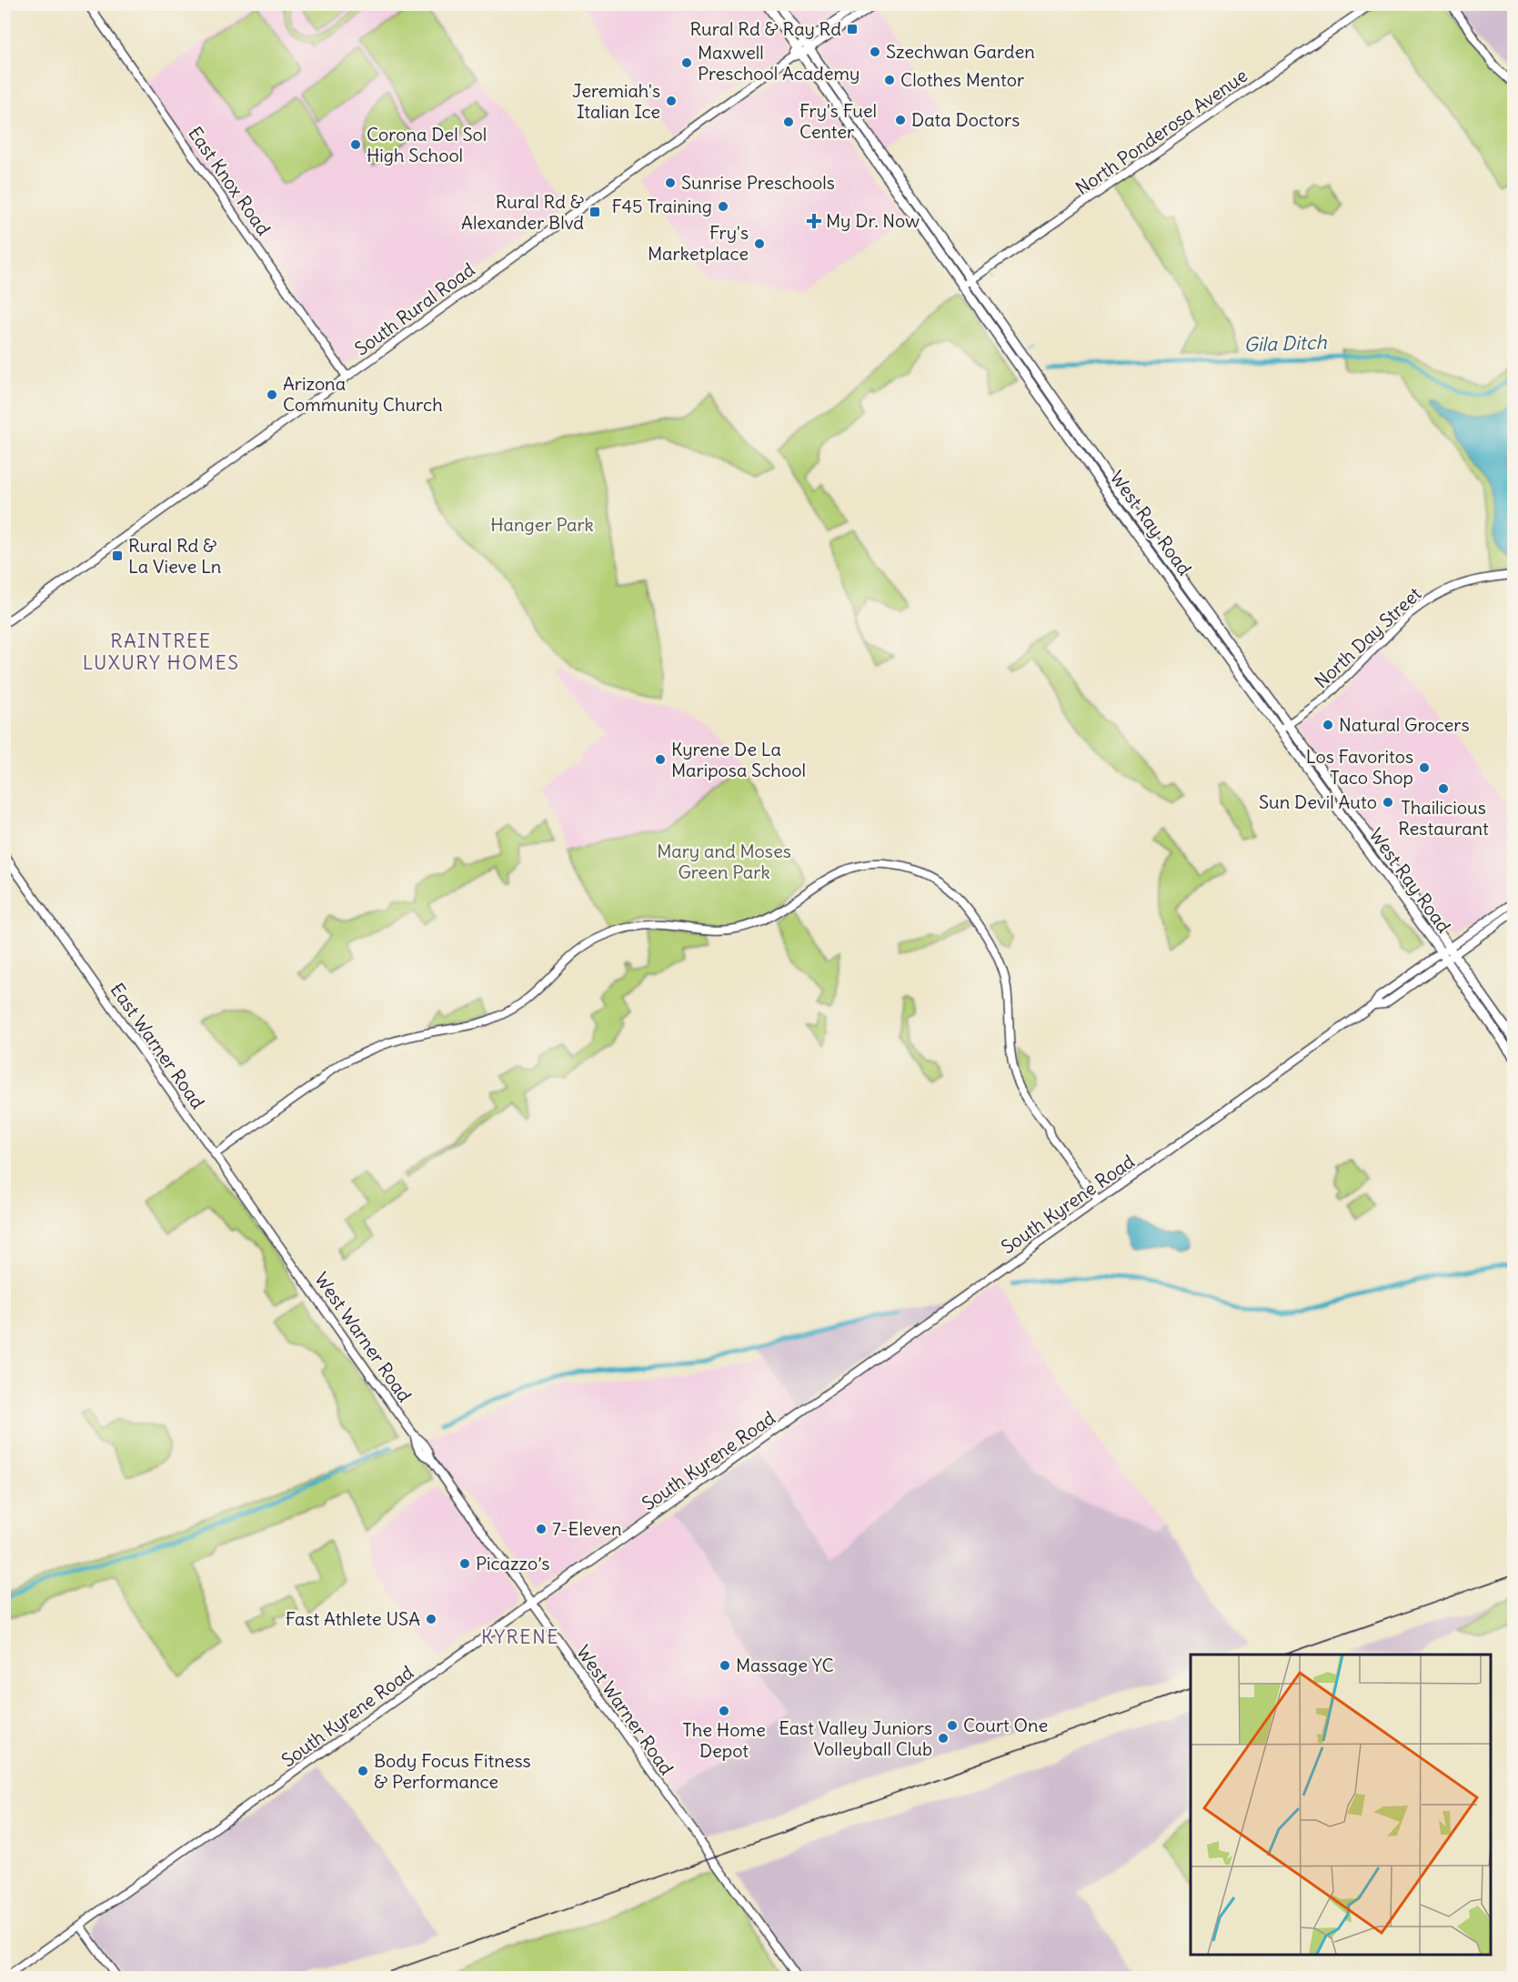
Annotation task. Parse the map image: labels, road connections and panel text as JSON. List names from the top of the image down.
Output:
{
  "streets": {
    "main road": [
      "North Ponderosa Avenue",
      "East Knox Road",
      "South Rural Road",
      "West Ray Road",
      "North Day Street",
      "East Warner Road",
      "South Kyrene Road",
      "West Warner Road"
    ]
  },
  "crossings": [
    ["North Ponderosa Avenue", "West Ray Road"],
    ["East Knox Road", "South Rural Road"],
    ["South Rural Road", "West Ray Road"],
    ["West Ray Road", "North Day Street"],
    ["West Ray Road", "South Kyrene Road"],
    ["East Warner Road", "West Warner Road"],
    ["South Kyrene Road", "West Warner Road"]
  ],
  "districts": ["RAINTREE LUXURY HOMES", "KYRENE"],
  "water": ["Gila Ditch"],
  "parks": ["Hanger Park", "Mary and Moses Green Park"],
  "places": {
    "transit": ["Rural Rd & Ray Rd", "Rural Rd & Alexander Blvd", "Rural Rd & La Vieve Ln"],
    "other": [
      "Szechwan Garden",
      "Maxwell Preschool Academy",
      "Clothes Mentor",
      "Jeremiah's Italian Ice",
      "Data Doctors",
      "Fry's Fuel Center",
      "Corona Del Sol High School",
      "Sunrise Preschools",
      "F45 Training",
      "Fry's Marketplace",
      "Arizona Community Church",
      "Natural Grocers",
      "Kyrene De La Mariposa School",
      "Los Favoritos Taco Shop",
      "Thailicious Restaurant",
      "Sun Devil Auto",
      "7-Eleven",
      "Picazzo’s",
      "Fast Athlete USA",
      "Massage YC",
      "The Home Depot",
      "Court One",
      "East Valley Juniors Volleyball Club",
      "Body Focus Fitness & Performance"
    ],
    "health": ["My Dr. Now"]
  }
}
